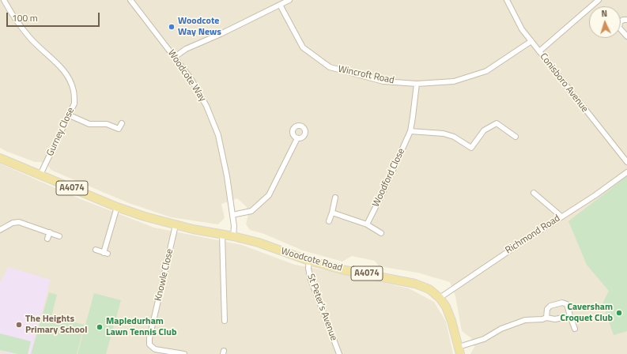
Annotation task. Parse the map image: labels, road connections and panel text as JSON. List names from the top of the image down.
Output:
{
  "streets": {
    "main road": ["A4074", "Woodcote Road"],
    "street": [
      "Wincroft Road",
      "Woodcote Way",
      "Conisboro Avenue",
      "Gurney Close",
      "Woodford Close",
      "Richmond Road",
      "Knowle Close",
      "St Peter's Avenue"
    ]
  },
  "crossings": [
    ["Wincroft Road", "Conisboro Avenue"],
    ["Wincroft Road", "Woodford Close"],
    ["Woodcote Way", "A4074"],
    ["Woodcote Way", "Woodcote Road"],
    ["Gurney Close", "A4074"],
    ["A4074", "Woodcote Road"],
    ["A4074", "Knowle Close"],
    ["Richmond Road", "Woodcote Road"],
    ["Woodcote Road", "St Peter's Avenue"]
  ],
  "places": [
    "Woodcote Way News",
    "Caversham Croquet Club",
    "The Heights Primary School",
    "Mapledurham Lawn Tennis Club"
  ],
  "scale_bar": "100 m",
  "north": "top"
}
